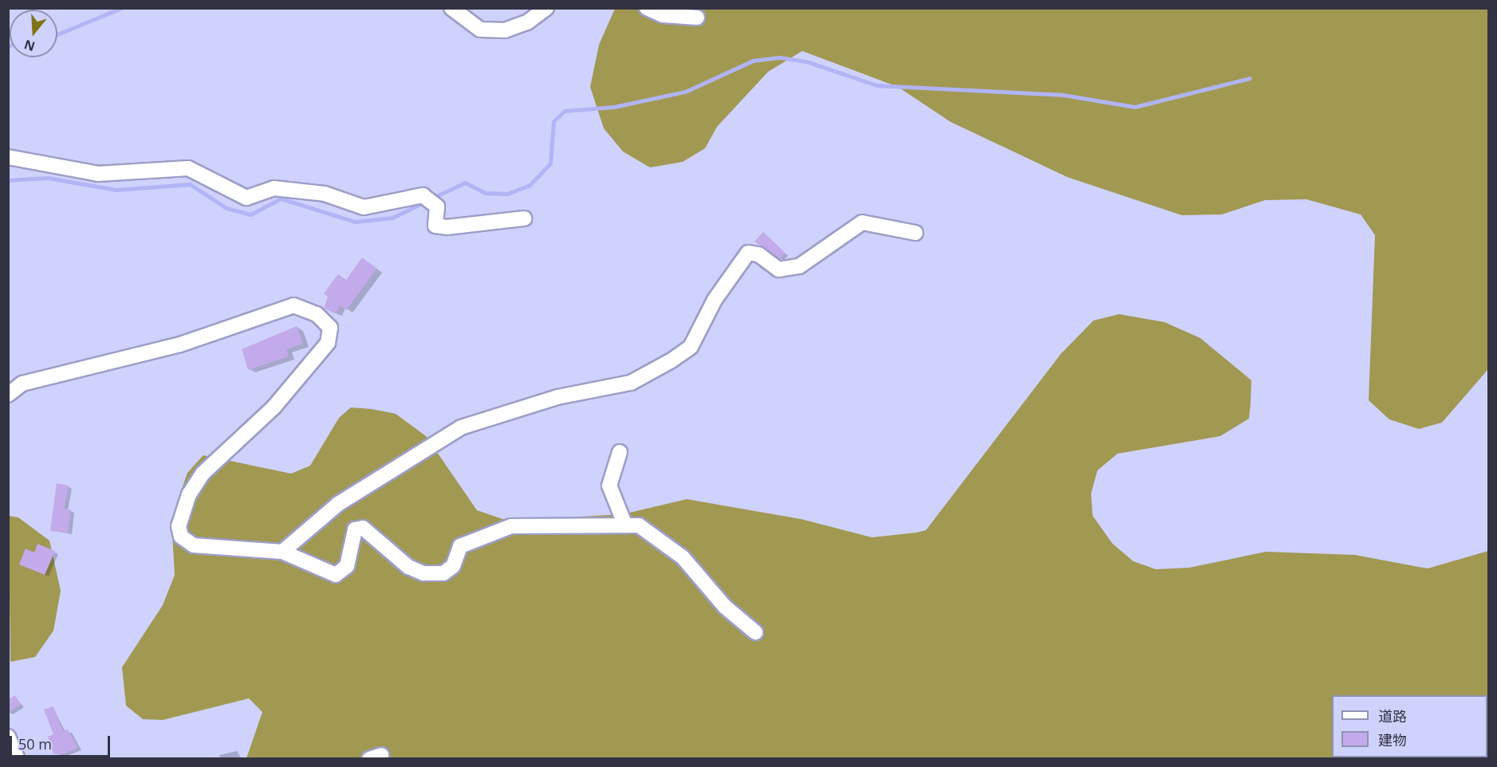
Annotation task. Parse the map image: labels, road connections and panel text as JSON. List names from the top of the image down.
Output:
{
  "legend": ["道路", "建物"],
  "scale_bar": "50 m",
  "north": "bottom"
}
